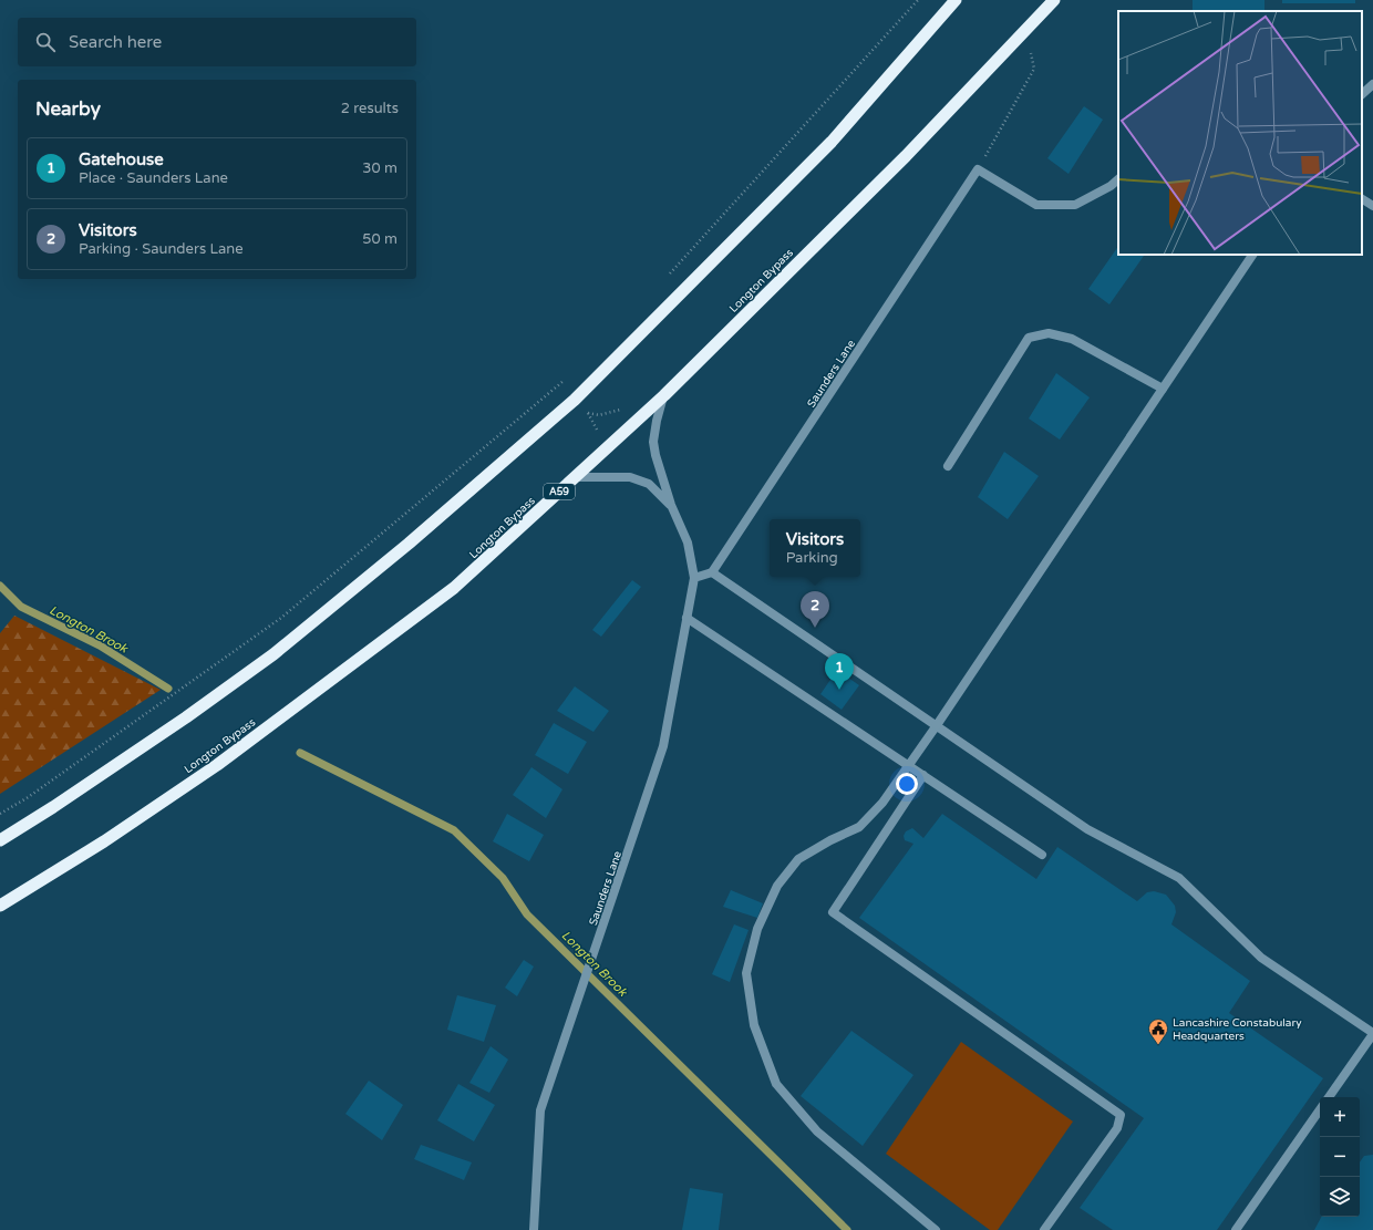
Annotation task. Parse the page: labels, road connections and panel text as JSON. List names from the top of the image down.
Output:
{
  "streets": {
    "highway": ["Longton Bypass", "A59"],
    "street": ["Saunders Lane"]
  },
  "crossings": [
    ["Longton Bypass", "Saunders Lane"]
  ],
  "water": ["Longton Brook"],
  "places": {
    "public building": ["Lancashire Constabulary Headquarters"]
  },
  "page": {
    "search": "Search here",
    "heading": ["Nearby", "2 results"],
    "list": [
      {
        "mark": "1",
        "name": "Gatehouse",
        "note": "Place · Saunders Lane",
        "value": "30 m"
      },
      {
        "mark": "2",
        "name": "Visitors",
        "note": "Parking · Saunders Lane",
        "value": "50 m"
      }
    ],
    "popup": ["Visitors", "Parking"],
    "pins": ["2", "1"],
    "map_buttons": ["+", "−"]
  }
}
